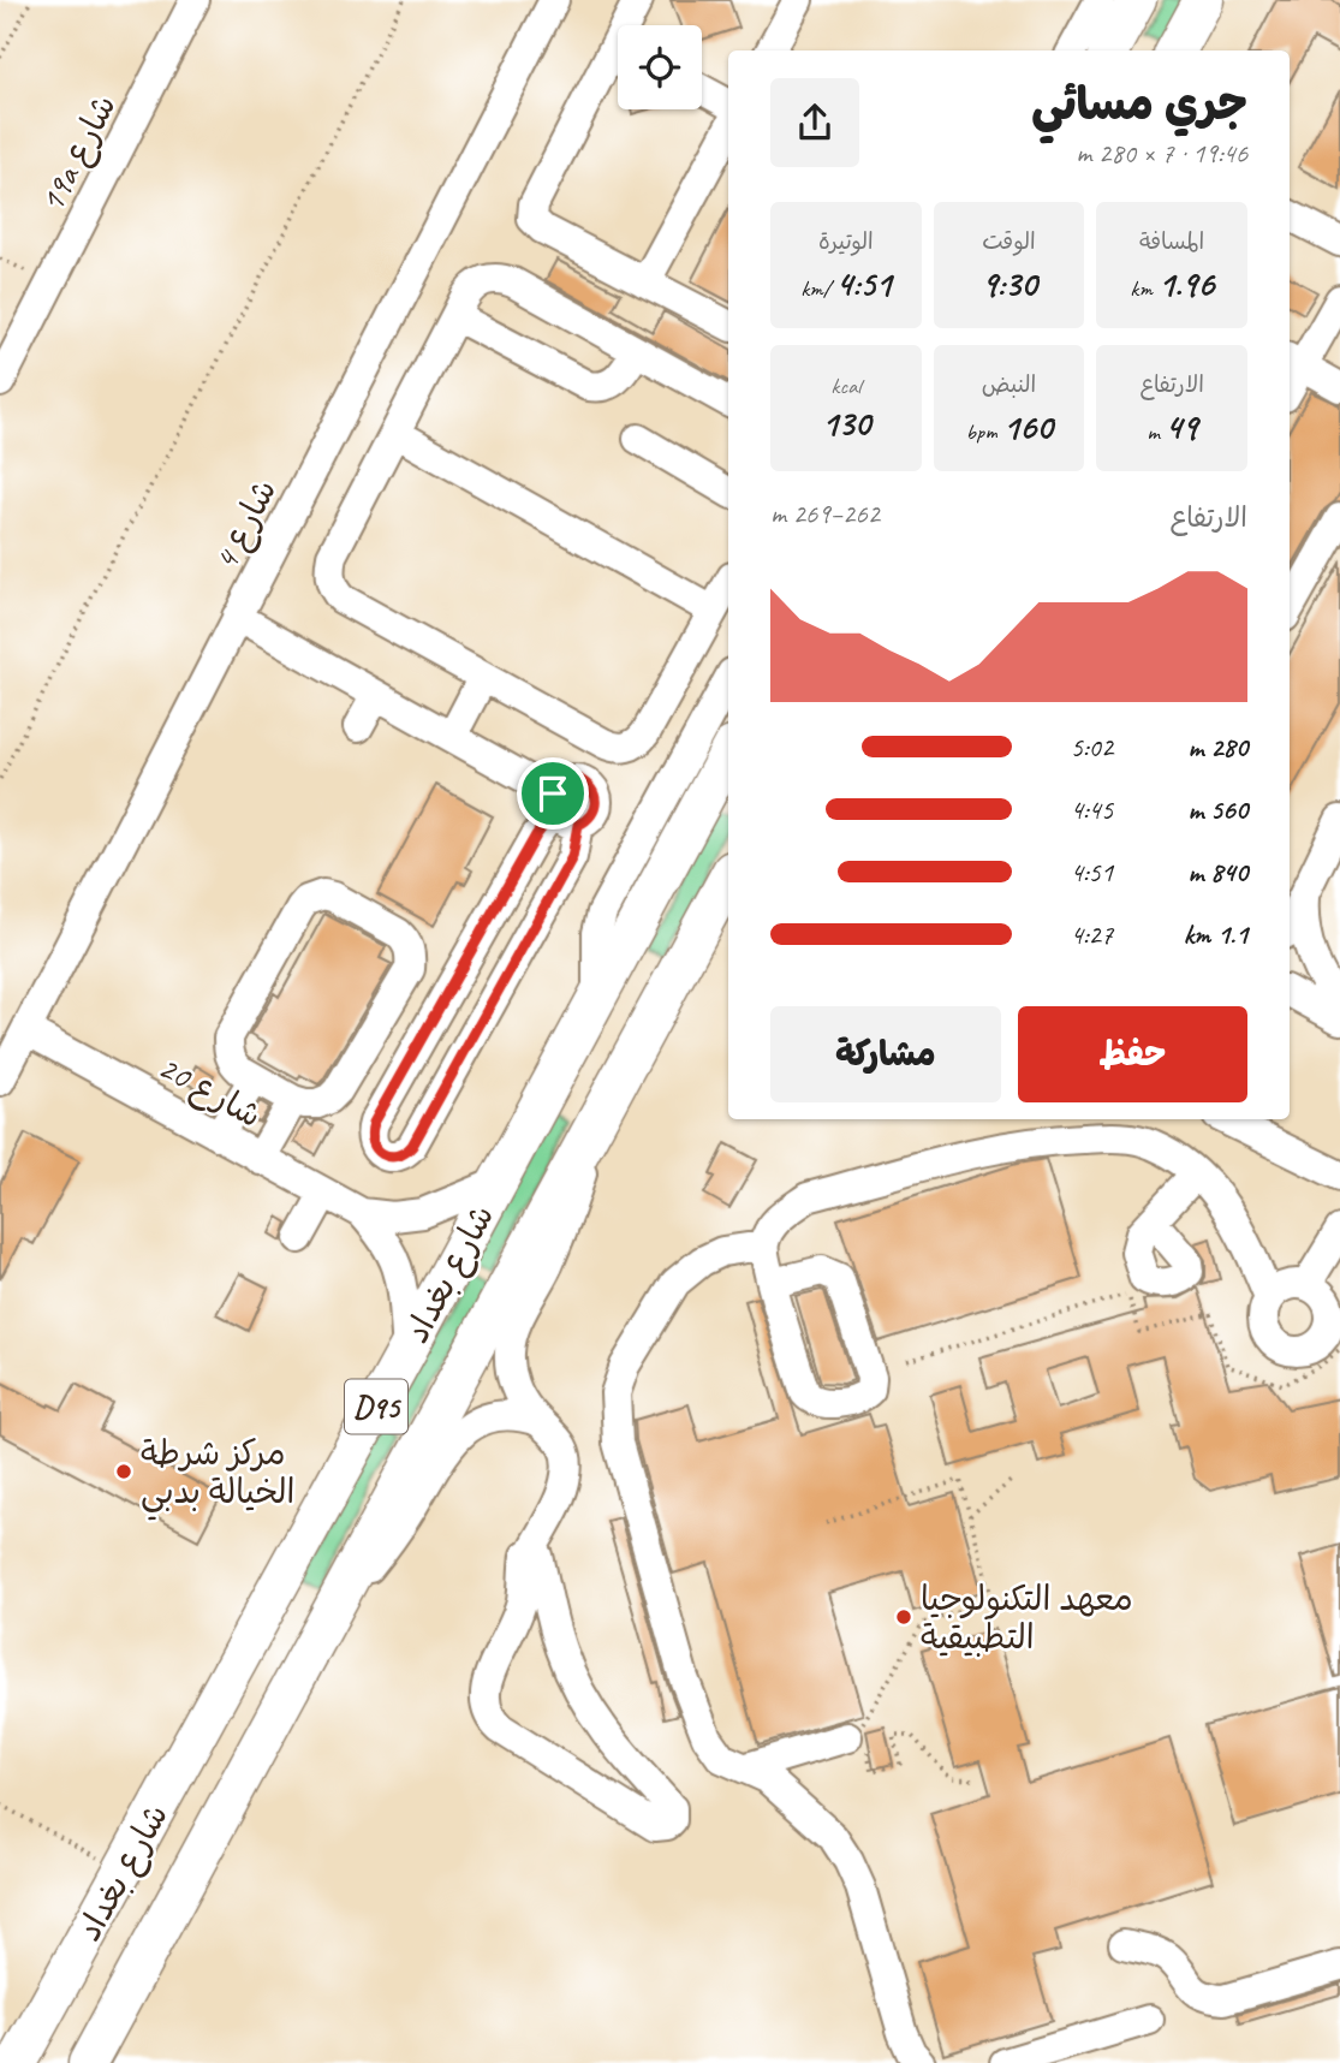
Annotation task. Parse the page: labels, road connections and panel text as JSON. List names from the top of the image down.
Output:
{
  "streets": {
    "main road": ["شارع بغداد", "D95"],
    "street": ["19a شارع", "شارع 4", "شارع 20"]
  },
  "crossings": [
    ["شارع 4", "شارع 20"],
    ["شارع 20", "شارع بغداد"]
  ],
  "places": ["مركز شرطة الخيالة بدبي", "معهد التكنولوجيا التطبيقية"],
  "page": {
    "heading": ["جري مسائي", "19:46 · 7 × 280 m"],
    "stats": [
      ["المسافة", "1.96 km"],
      ["الوقت", "9:30"],
      ["الوتيرة", "4:51 /km"],
      ["الارتفاع", "49 m"],
      ["النبض", "160 bpm"],
      ["kcal", "130"]
    ],
    "chart": ["الارتفاع", "262–269 m"],
    "list": [
      {
        "name": "280 m",
        "note": "5:02"
      },
      {
        "name": "560 m",
        "note": "4:45"
      },
      {
        "name": "840 m",
        "note": "4:51"
      },
      {
        "name": "1.1 km",
        "note": "4:27"
      }
    ],
    "buttons": ["حفظ", "مشاركة"]
  }
}
